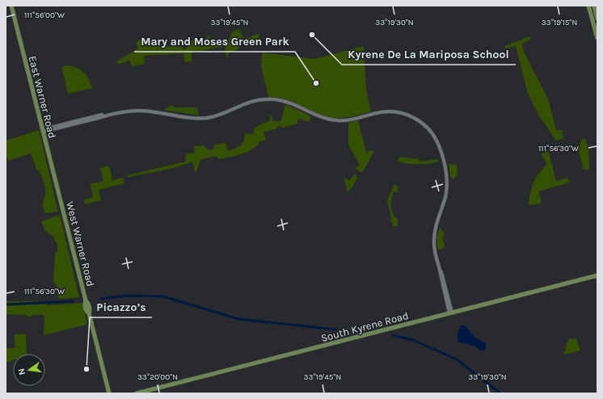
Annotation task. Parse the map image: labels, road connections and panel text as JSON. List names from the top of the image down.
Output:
{
  "streets": {
    "main road": ["East Warner Road", "West Warner Road", "South Kyrene Road"]
  },
  "crossings": [
    ["East Warner Road", "West Warner Road"]
  ],
  "places": ["Kyrene De La Mariposa School", "Mary and Moses Green Park", "Picazzo’s"],
  "north": "left",
  "coordinates": [
    "111°56'00\"W",
    "33°19'45\"N",
    "33°19'30\"N",
    "33°19'15\"N",
    "111°56'30\"W",
    "33°20'00\"N"
  ]
}
